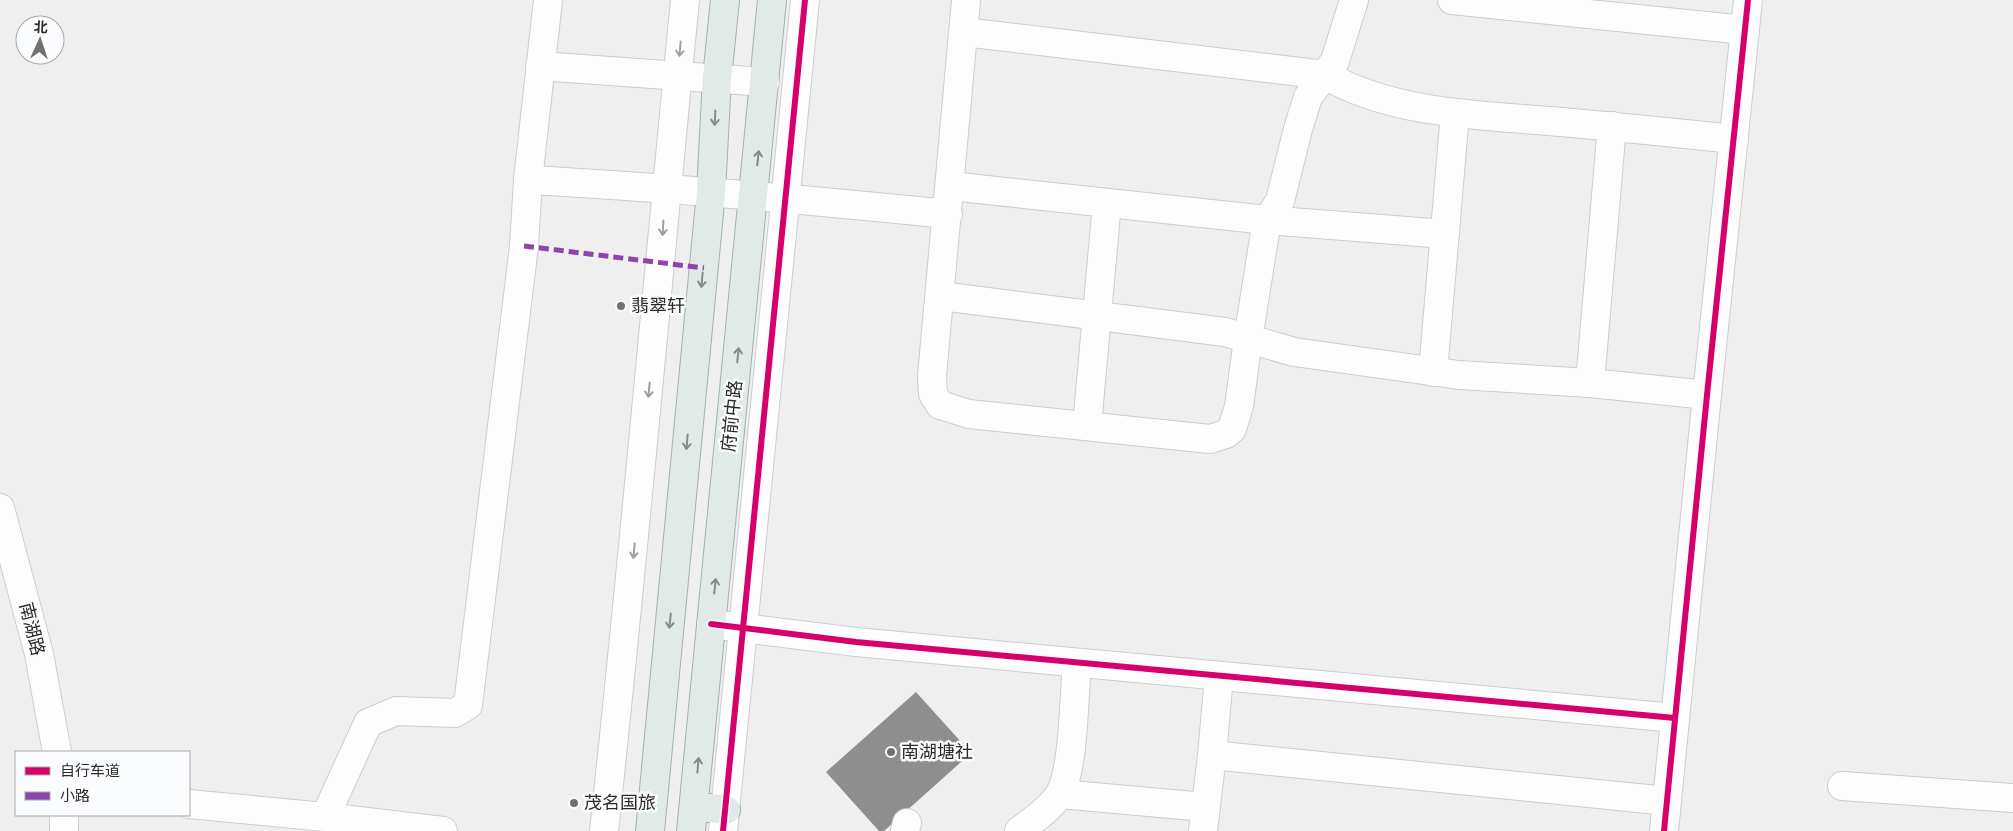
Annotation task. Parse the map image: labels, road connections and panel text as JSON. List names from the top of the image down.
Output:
{
  "streets": {
    "main road": ["府前中路"],
    "street": ["南湖路"]
  },
  "places": ["翡翠轩", "南湖塘社", "茂名国旅"],
  "legend": ["自行车道", "小路"],
  "north": "top"
}
